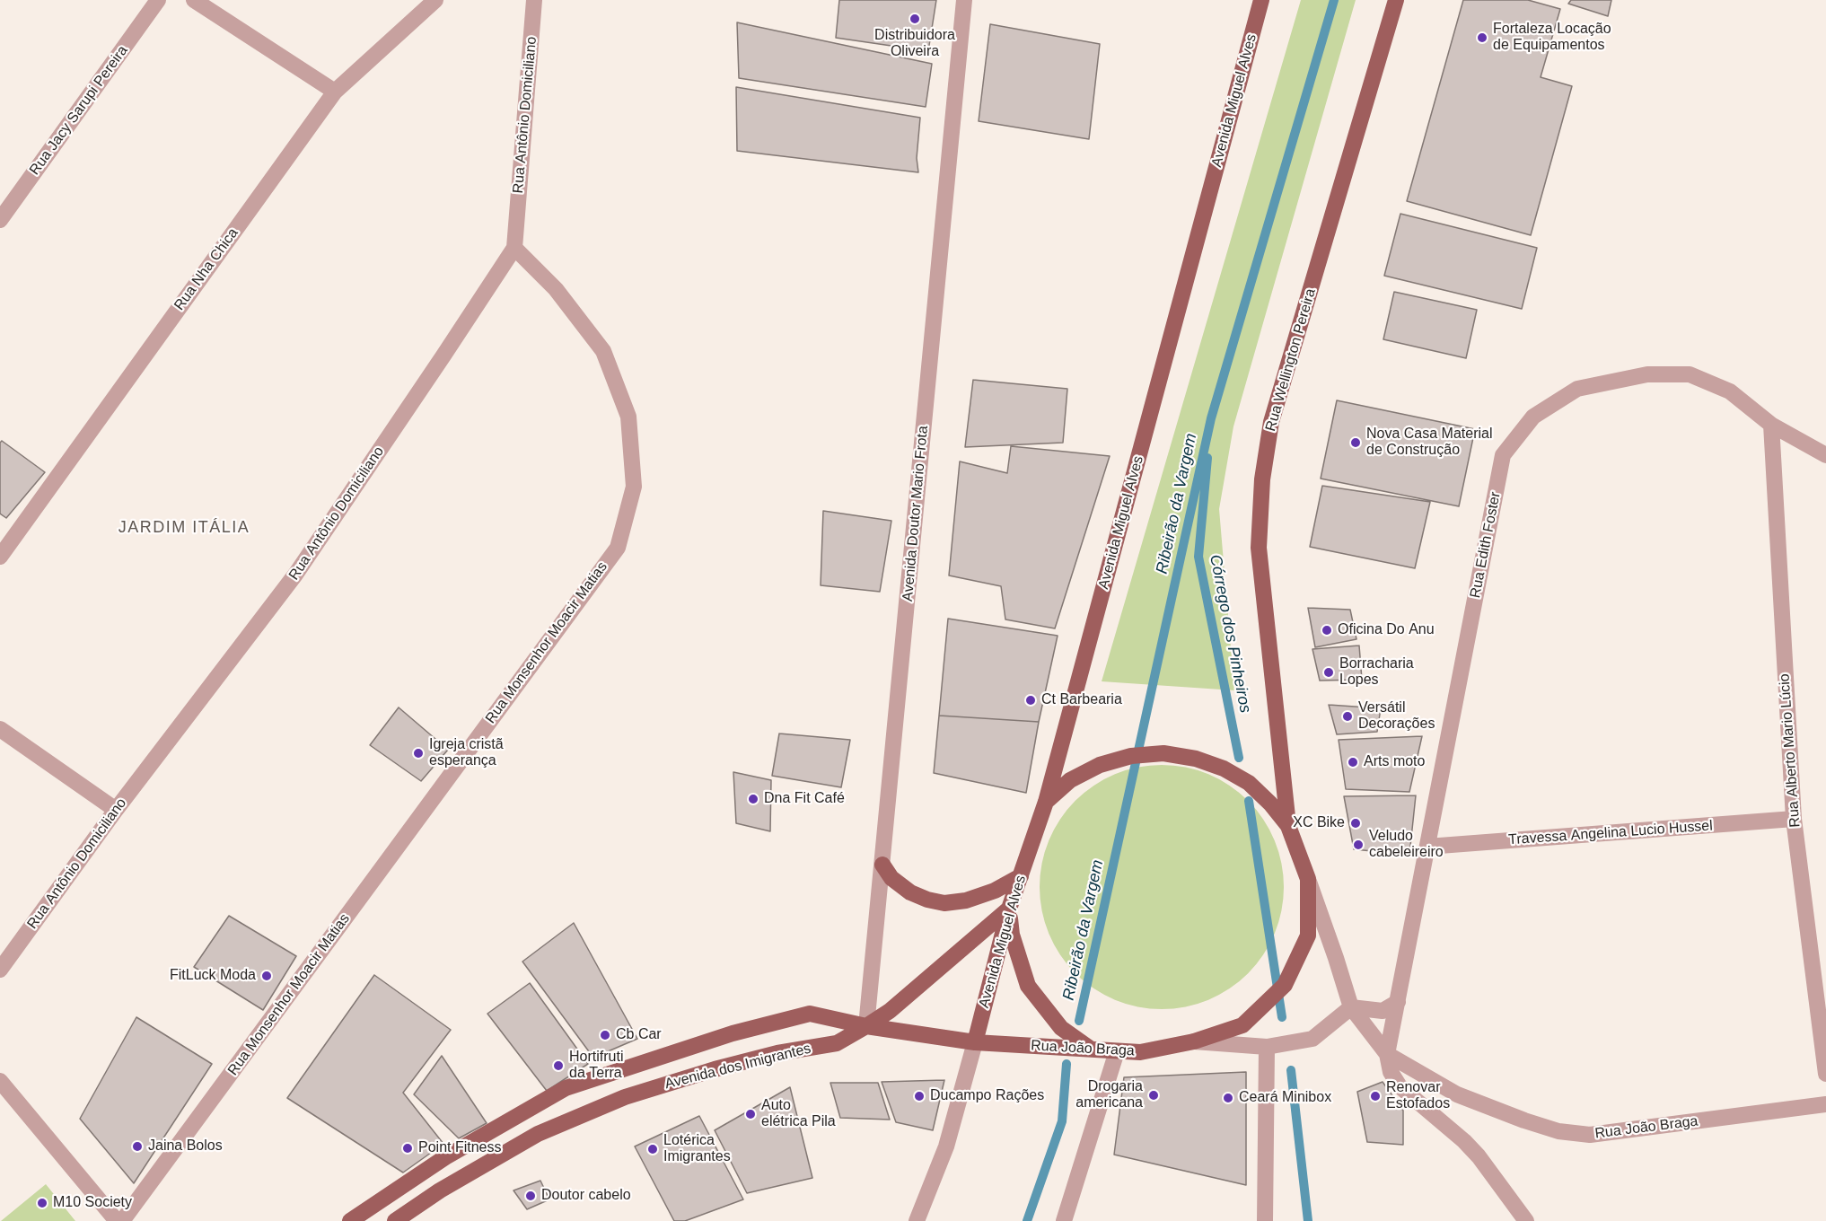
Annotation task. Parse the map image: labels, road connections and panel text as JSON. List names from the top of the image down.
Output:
{
  "streets": {
    "main road": [
      "Avenida Miguel Alves",
      "Rua Wellington Pereira",
      "Rua João Braga",
      "Avenida dos Imigrantes"
    ],
    "street": [
      "Rua Jacy Sarupi Pereira",
      "Rua Antônio Domiciliano",
      "Rua Nha Chica",
      "Avenida Doutor Mario Frota",
      "Rua Edith Foster",
      "Rua Monsenhor Moacir Matias",
      "Rua Alberto Mario Lúcio",
      "Travessa Angelina Lucio Hussel"
    ]
  },
  "crossings": [
    ["Avenida Miguel Alves", "Rua João Braga"],
    ["Rua Antônio Domiciliano", "Rua Monsenhor Moacir Matias"],
    ["Rua Wellington Pereira", "Rua João Braga"],
    ["Avenida Doutor Mario Frota", "Rua João Braga"],
    ["Avenida Doutor Mario Frota", "Avenida dos Imigrantes"],
    ["Rua Edith Foster", "Rua Alberto Mario Lúcio"],
    ["Rua Edith Foster", "Travessa Angelina Lucio Hussel"],
    ["Rua Edith Foster", "Rua João Braga"],
    ["Rua Alberto Mario Lúcio", "Travessa Angelina Lucio Hussel"],
    ["Rua João Braga", "Avenida dos Imigrantes"]
  ],
  "districts": ["JARDIM ITÁLIA"],
  "water": ["Ribeirão da Vargem", "Córrego dos Pinheiros"],
  "places": [
    "Distribuidora Oliveira",
    "Fortaleza Locação de Equipamentos",
    "Nova Casa Material de Construção",
    "Oficina Do Anu",
    "Borracharia Lopes",
    "Ct Barbearia",
    "Versátil Decorações",
    "Igreja cristã esperança",
    "Arts moto",
    "Dna Fit Café",
    "XC Bike",
    "Veludo cabeleireiro",
    "FitLuck Moda",
    "Cb Car",
    "Hortifruti da Terra",
    "Drogaria americana",
    "Ducampo Rações",
    "Renovar Estofados",
    "Ceará Minibox",
    "Auto elétrica Pila",
    "Jaina Bolos",
    "Point Fitness",
    "Lotérica Imigrantes",
    "Doutor cabelo",
    "M10 Society"
  ]
}
